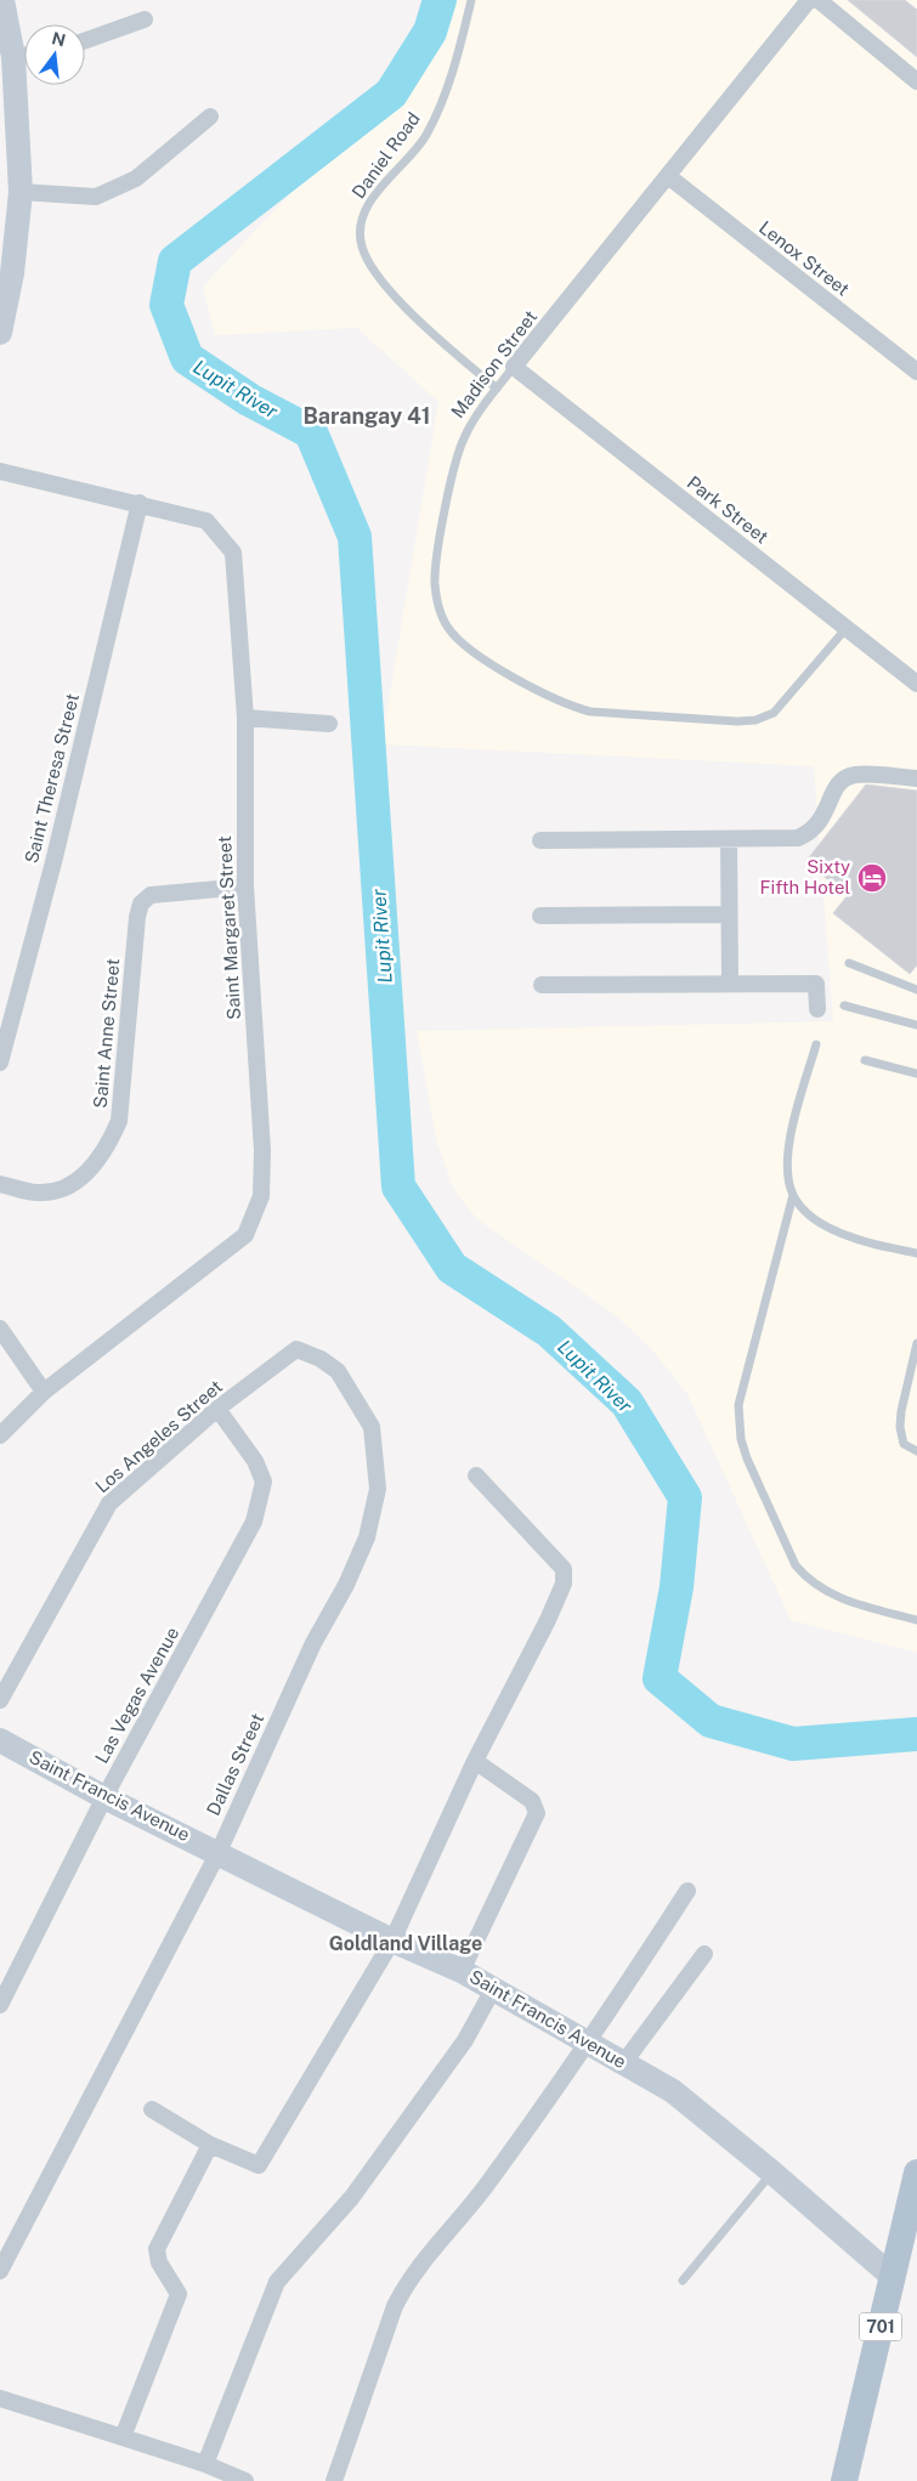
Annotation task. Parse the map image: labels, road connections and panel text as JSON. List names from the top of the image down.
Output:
{
  "streets": {
    "main road": ["701"],
    "street": [
      "Lenox Street",
      "Madison Street",
      "Park Street",
      "Saint Theresa Street",
      "Saint Margaret Street",
      "Saint Anne Street",
      "Los Angeles Street",
      "Las Vegas Avenue",
      "Dallas Street",
      "Saint Francis Avenue"
    ],
    "lane": ["Daniel Road"]
  },
  "crossings": [
    ["Daniel Road", "Madison Street"],
    ["Lenox Street", "Madison Street"],
    ["Madison Street", "Park Street"],
    ["Saint Theresa Street", "Saint Margaret Street"],
    ["Saint Margaret Street", "Saint Anne Street"],
    ["Los Angeles Street", "Las Vegas Avenue"],
    ["Los Angeles Street", "Dallas Street"],
    ["Las Vegas Avenue", "Saint Francis Avenue"],
    ["Dallas Street", "Saint Francis Avenue"],
    ["Saint Francis Avenue", "701"]
  ],
  "districts": ["Barangay 41", "Goldland Village"],
  "water": ["Lupit River"],
  "places": {
    "hotel": ["Sixty Fifth Hotel"]
  },
  "north": "top"
}
